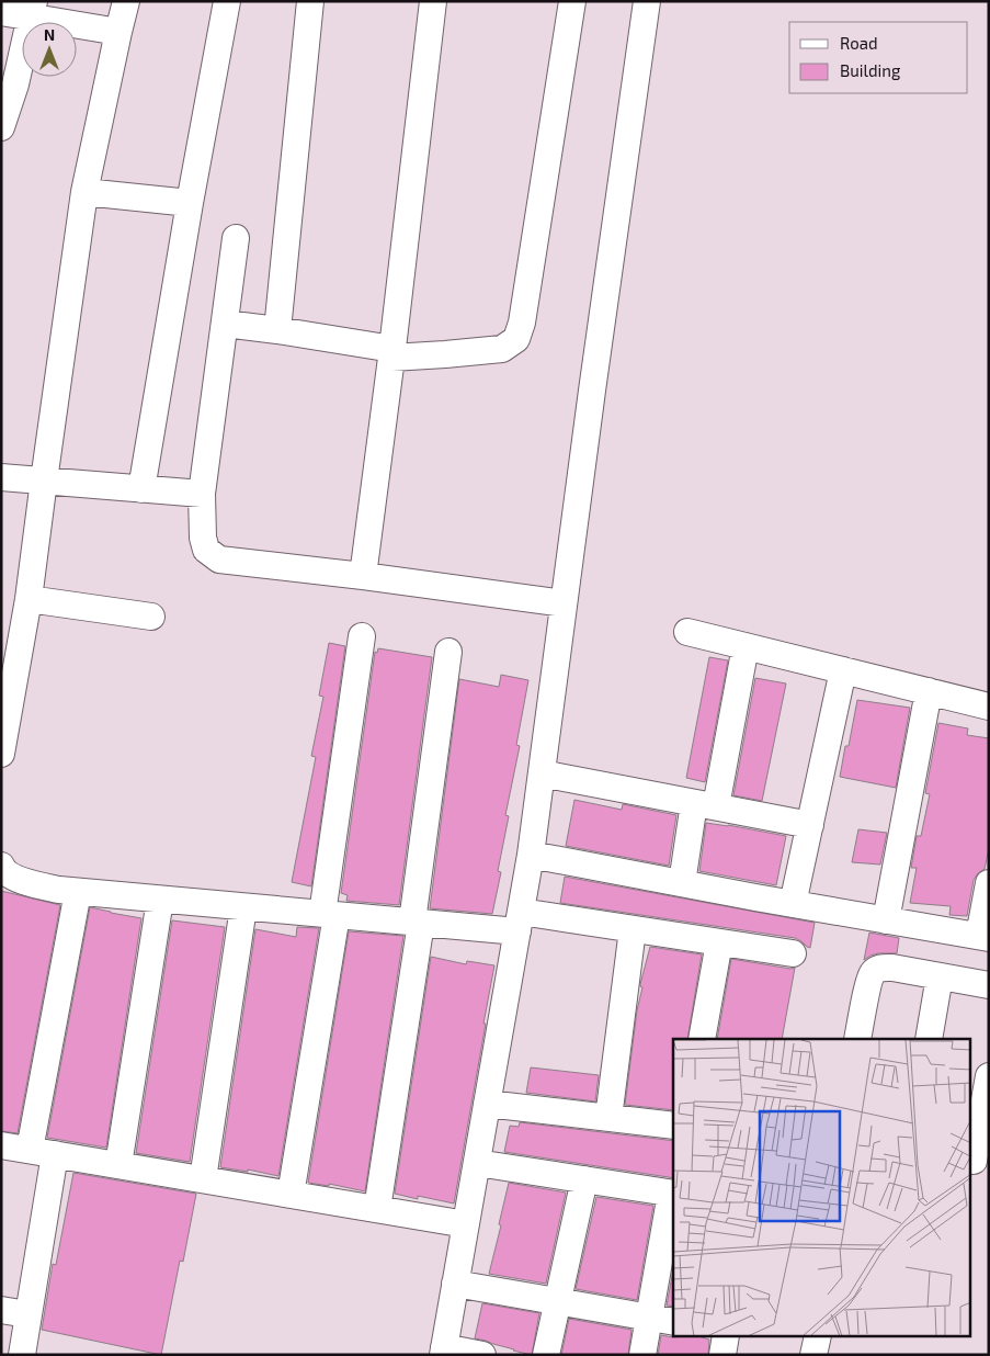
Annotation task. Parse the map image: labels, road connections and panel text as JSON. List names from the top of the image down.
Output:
{
  "legend": ["Road", "Building"],
  "north": "top"
}
